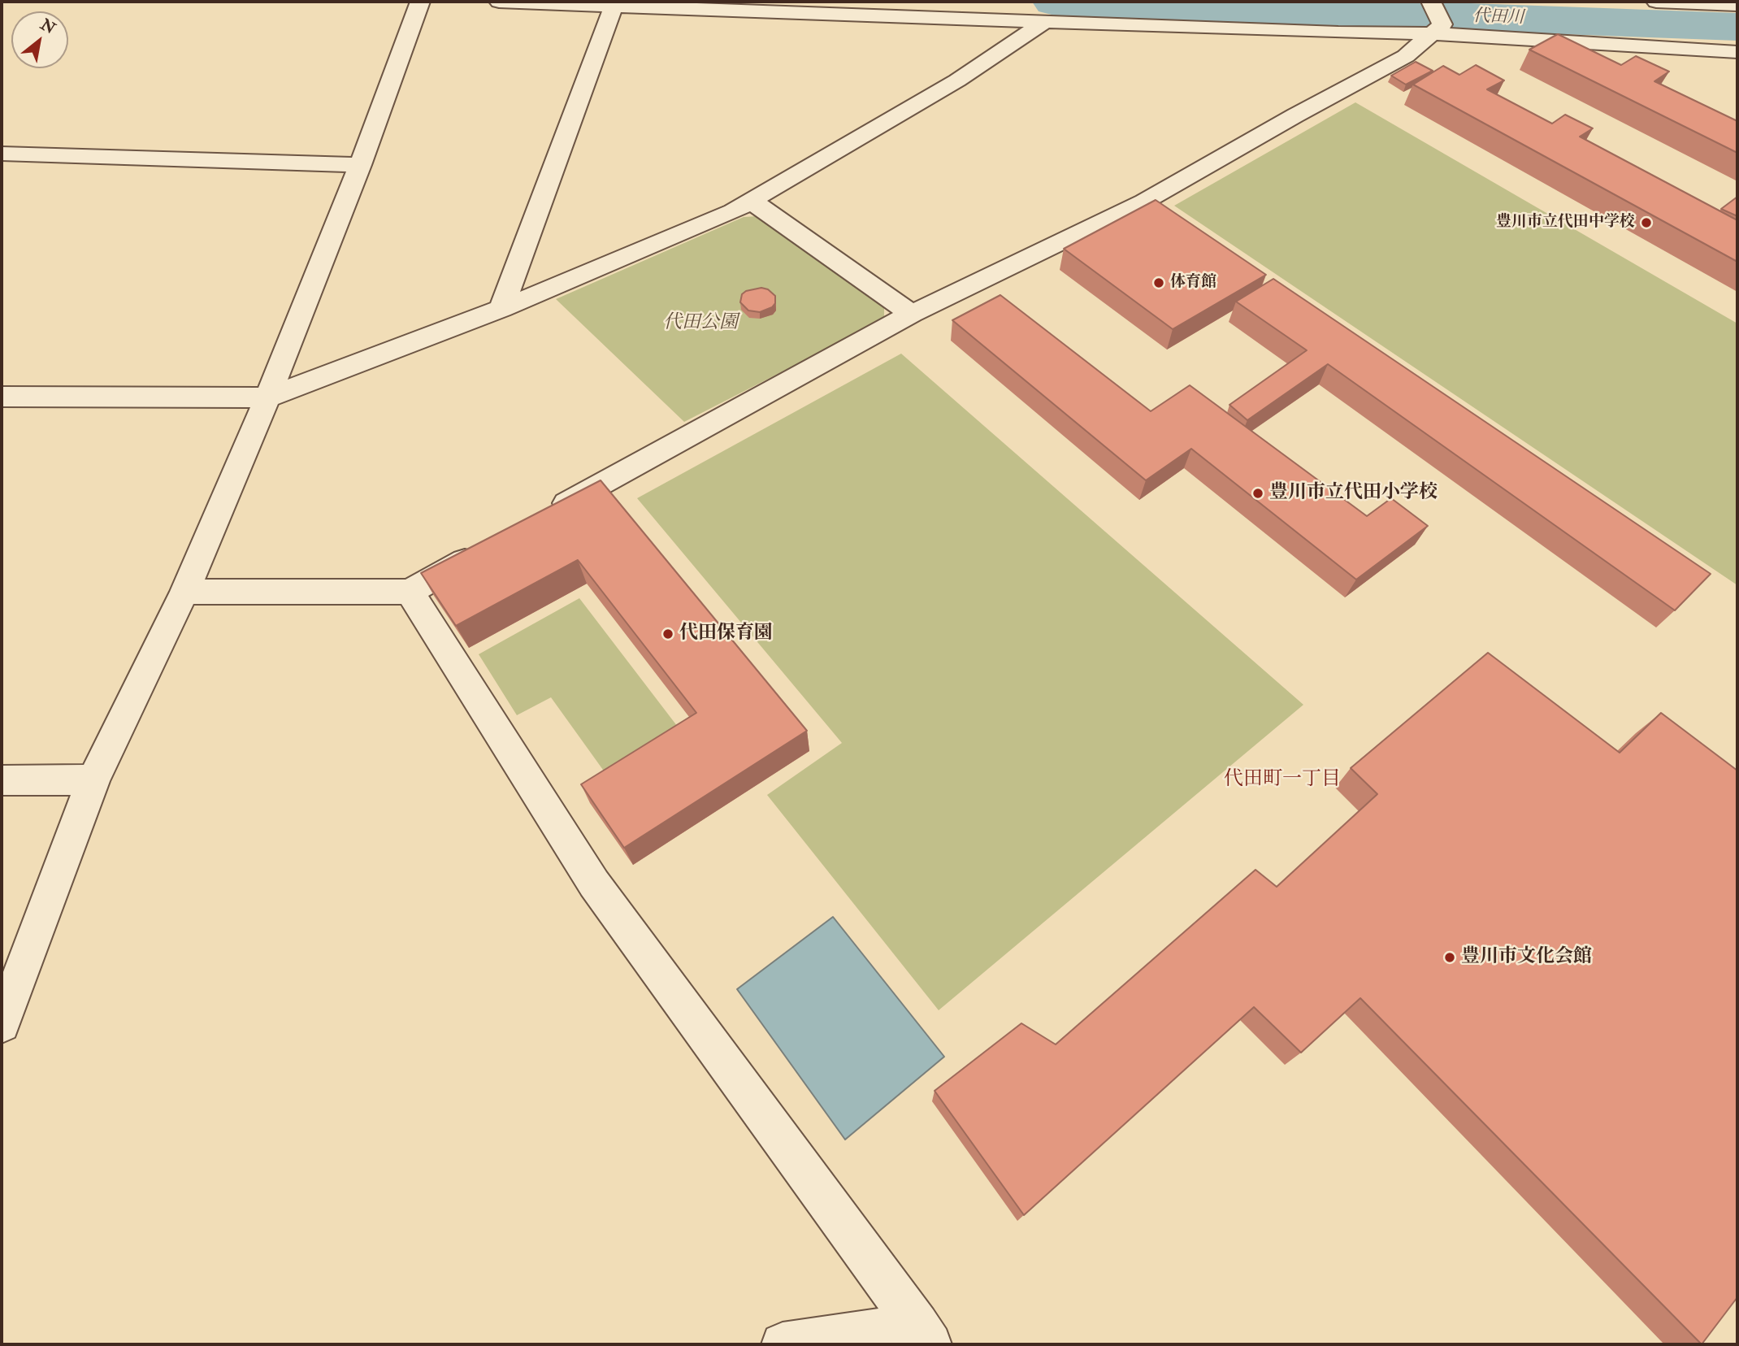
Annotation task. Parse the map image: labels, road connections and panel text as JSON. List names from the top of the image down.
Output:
{
  "districts": ["代田町一丁目"],
  "water": ["代田川"],
  "parks": ["代田公園"],
  "places": [
    "豊川市立代田中学校",
    "体育館",
    "豊川市立代田小学校",
    "代田保育園",
    "豊川市文化会館"
  ],
  "north": "top right"
}
